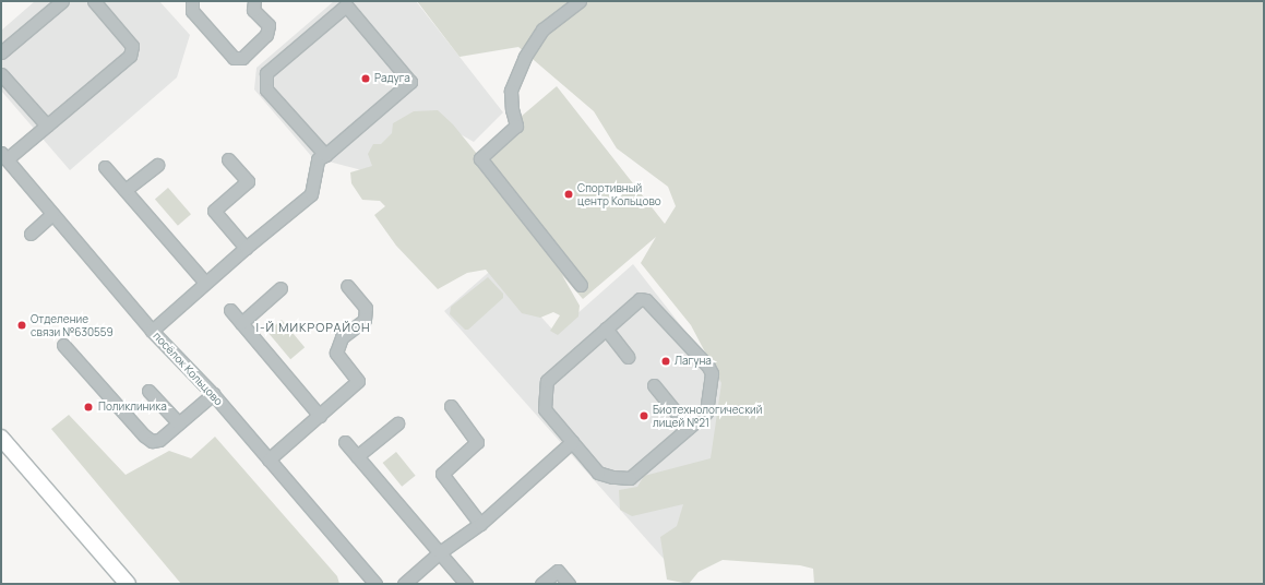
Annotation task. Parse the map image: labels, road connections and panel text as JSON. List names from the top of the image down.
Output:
{
  "streets": {
    "street": ["посёлок Кольцово"]
  },
  "districts": ["I-Й МИКРОРАЙОН"],
  "places": [
    "Радуга",
    "Спортивный центр Кольцово",
    "Отделение связи №630559",
    "Лагуна",
    "Поликлиника",
    "Биотехнологический лицей №21"
  ]
}
